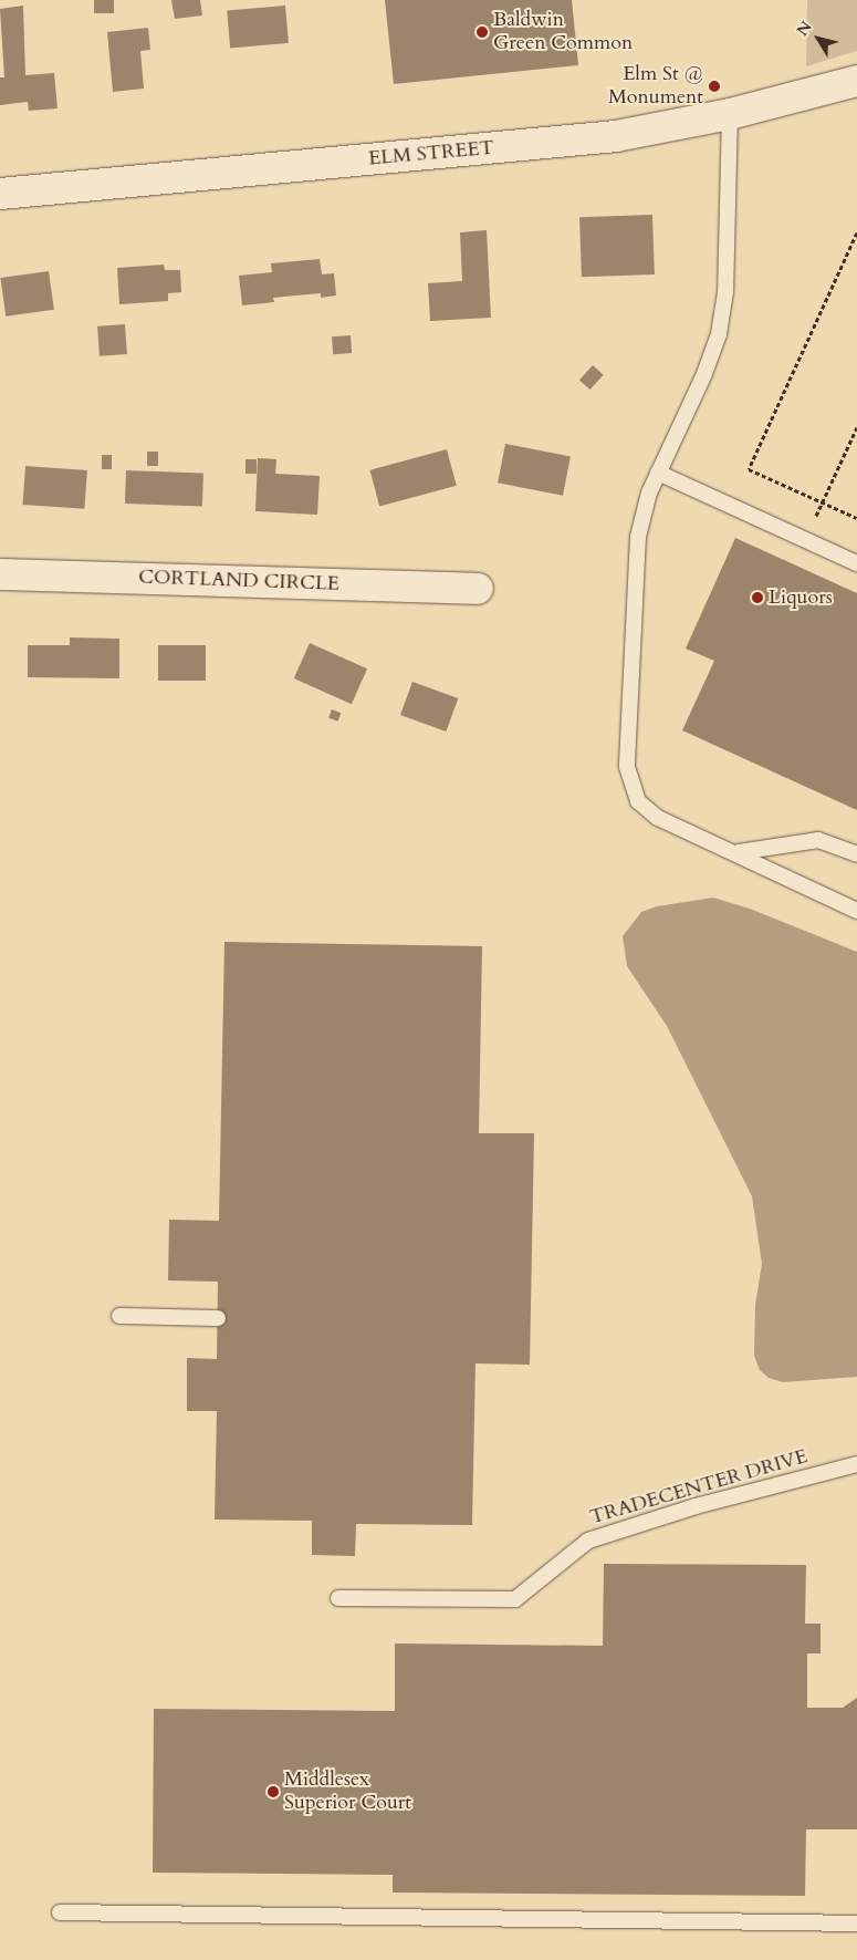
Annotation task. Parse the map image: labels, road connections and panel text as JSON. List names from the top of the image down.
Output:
{
  "streets": {
    "street": ["ELM STREET", "CORTLAND CIRCLE"],
    "lane": ["TRADECENTER DRIVE"]
  },
  "places": [
    "Baldwin Green Common",
    "Elm St @ Monument",
    "Liquors",
    "Middlesex Superior Court"
  ],
  "north": "top left"
}
